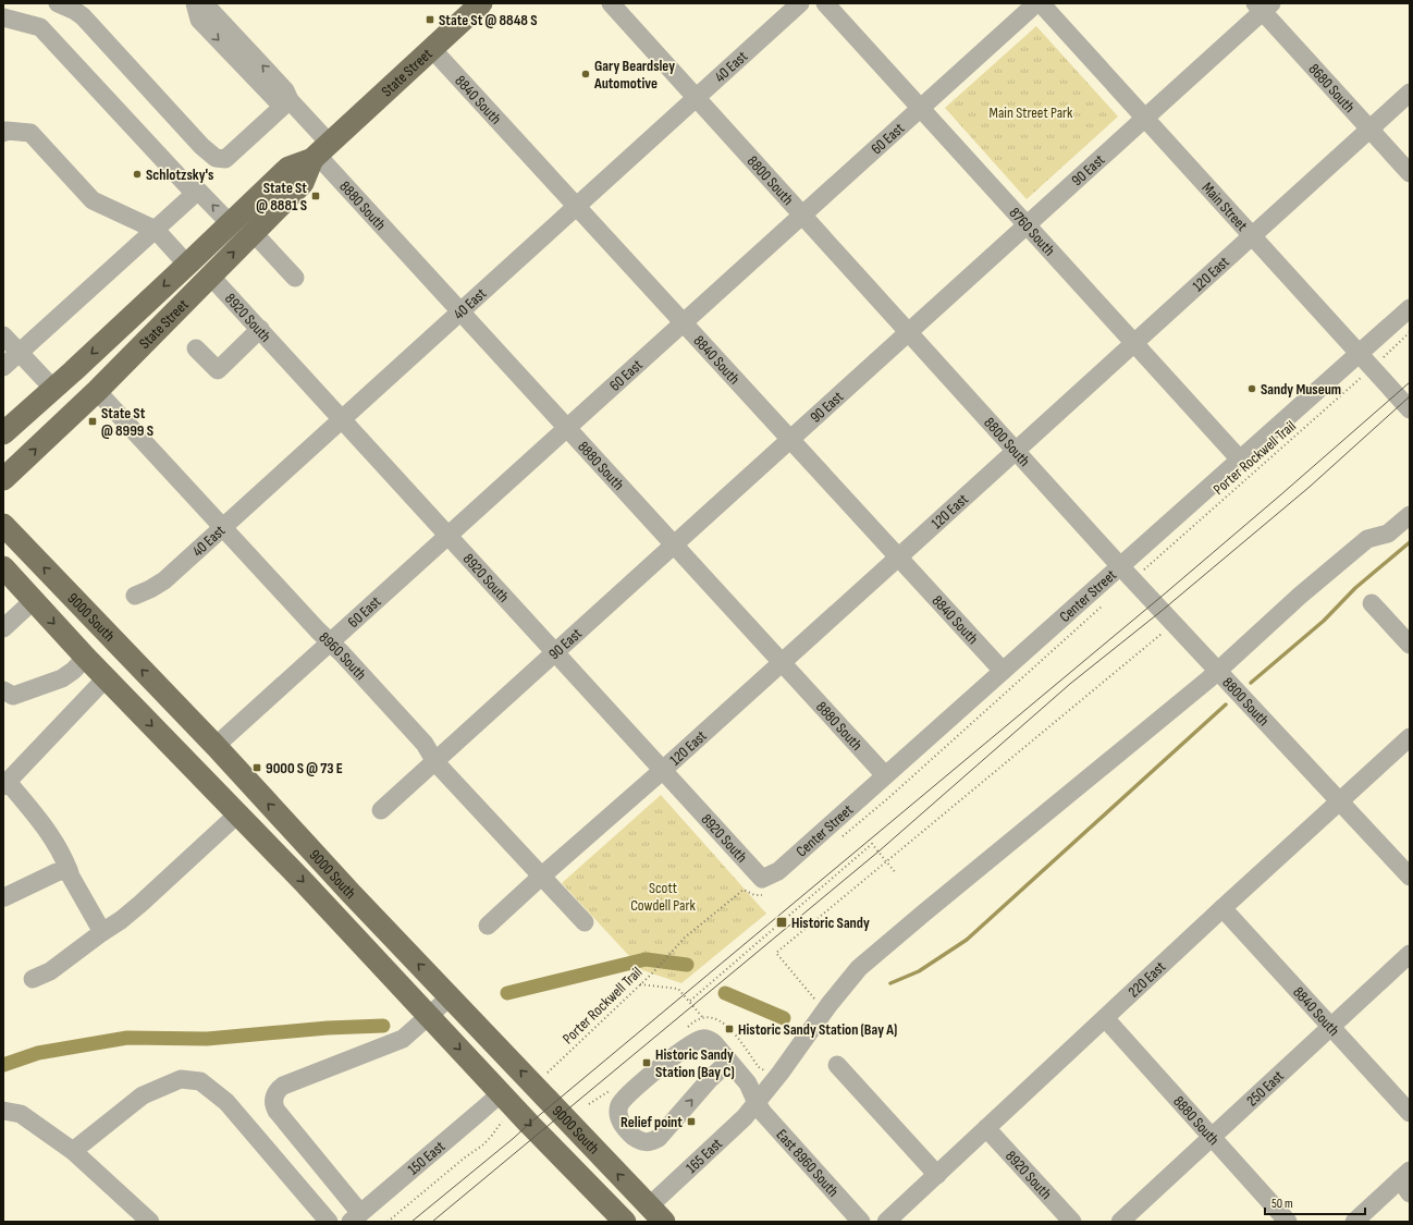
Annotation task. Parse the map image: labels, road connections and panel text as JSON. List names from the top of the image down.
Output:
{
  "streets": {
    "main road": ["State Street", "9000 South"],
    "street": [
      "40 East",
      "8680 South",
      "8840 South",
      "60 East",
      "90 East",
      "8800 South",
      "8880 South",
      "Main Street",
      "8760 South",
      "120 East",
      "8920 South",
      "Center Street",
      "8960 South",
      "220 East",
      "250 East",
      "165 East",
      "150 East",
      "East 8960 South"
    ],
    "path": ["Porter Rockwell Trail"]
  },
  "crossings": [
    ["40 East", "8840 South"],
    ["40 East", "8800 South"],
    ["40 East", "8880 South"],
    ["40 East", "8920 South"],
    ["40 East", "8960 South"],
    ["State Street", "8840 South"],
    ["State Street", "8880 South"],
    ["State Street", "8920 South"],
    ["State Street", "8960 South"],
    ["8680 South", "90 East"],
    ["8680 South", "120 East"],
    ["8840 South", "60 East"],
    ["8840 South", "90 East"],
    ["8840 South", "120 East"],
    ["8840 South", "Center Street"],
    ["8840 South", "220 East"],
    ["8840 South", "250 East"],
    ["60 East", "8800 South"],
    ["60 East", "8880 South"],
    ["60 East", "8760 South"],
    ["60 East", "8920 South"],
    ["60 East", "9000 South"],
    ["60 East", "8960 South"],
    ["90 East", "8800 South"],
    ["90 East", "8880 South"],
    ["90 East", "Main Street"],
    ["90 East", "8760 South"],
    ["90 East", "8920 South"],
    ["90 East", "8960 South"],
    ["8800 South", "120 East"],
    ["8800 South", "Porter Rockwell Trail"],
    ["8800 South", "Center Street"],
    ["8800 South", "220 East"],
    ["8800 South", "165 East"],
    ["8880 South", "120 East"],
    ["8880 South", "Center Street"],
    ["8880 South", "220 East"],
    ["8880 South", "250 East"],
    ["Main Street", "120 East"],
    ["Main Street", "Porter Rockwell Trail"],
    ["Main Street", "Center Street"],
    ["8760 South", "120 East"],
    ["8760 South", "Center Street"],
    ["120 East", "8920 South"],
    ["120 East", "8960 South"],
    ["8920 South", "Center Street"],
    ["8920 South", "220 East"],
    ["9000 South", "165 East"],
    ["9000 South", "150 East"],
    ["165 East", "East 8960 South"]
  ],
  "parks": ["Main Street Park", "Scott Cowdell Park"],
  "places": {
    "transit": [
      "State St @ 8848 S",
      "State St @ 8881 S",
      "State St @ 8999 S",
      "9000 S @ 73 E",
      "Historic Sandy",
      "Historic Sandy Station (Bay A)",
      "Historic Sandy Station (Bay C)",
      "Relief point"
    ],
    "other": ["Gary Beardsley Automotive", "Schlotzsky's", "Sandy Museum"]
  },
  "scale_bar": "50 m"
}
